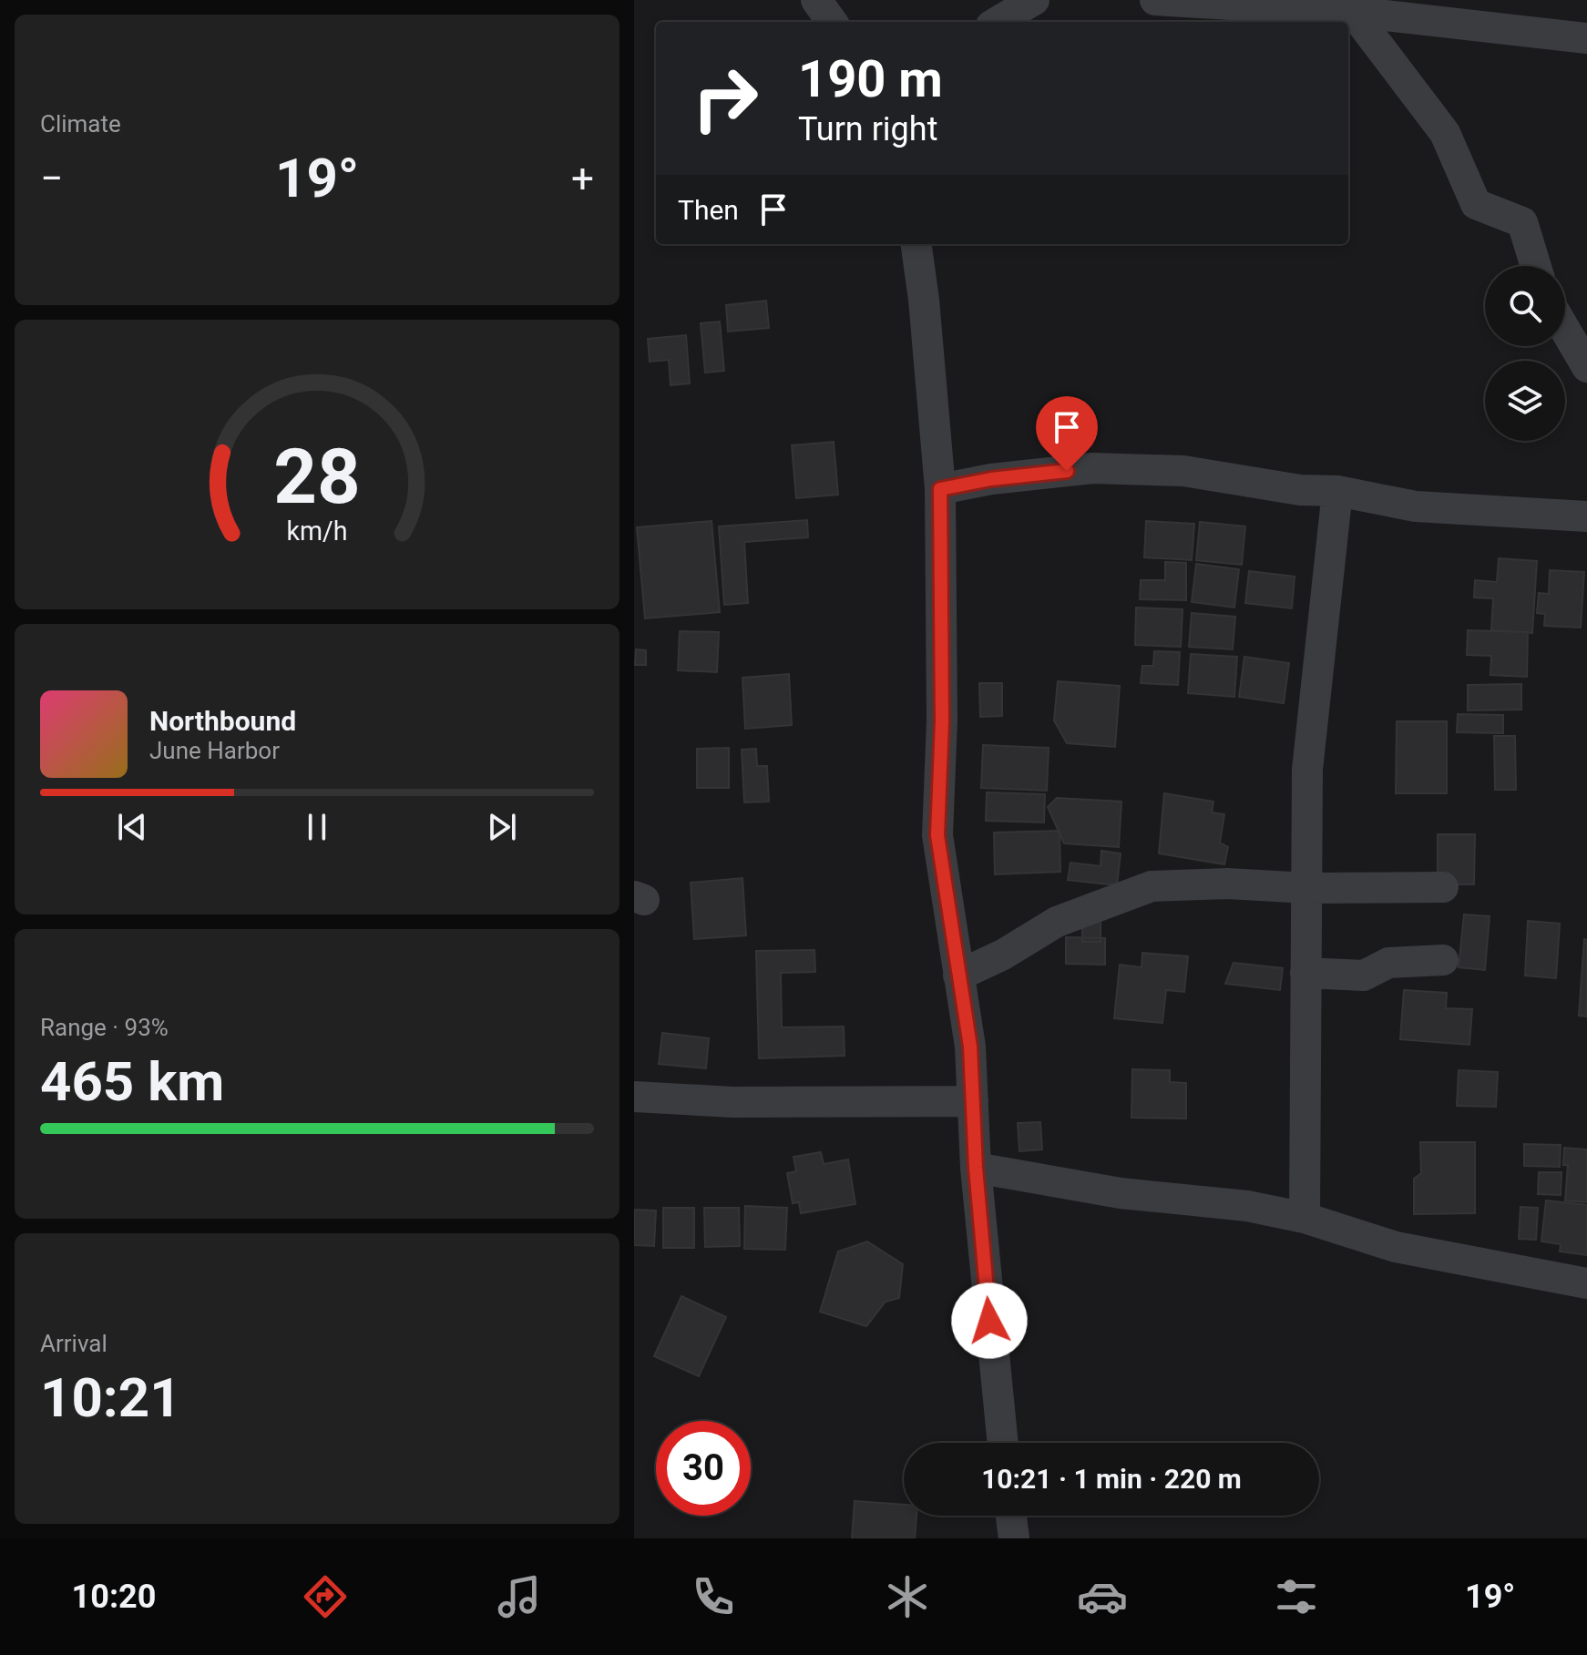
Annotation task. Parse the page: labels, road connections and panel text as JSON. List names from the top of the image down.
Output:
{
  "page": {
    "tile": [
      "Climate",
      ["Range · 93%", "465 km"],
      ["Arrival", "10:21"]
    ],
    "turn": ["190 m", "Turn right"],
    "heat": ["−", "19°", "+"],
    "then": "Then",
    "song": ["Northbound", "June Harbor"],
    "limit": "30",
    "trip": "10:21 · 1 min · 220 m",
    "tabs": ["10:20", "19°"],
    "gauge": ["28", "km/h"]
  }
}
